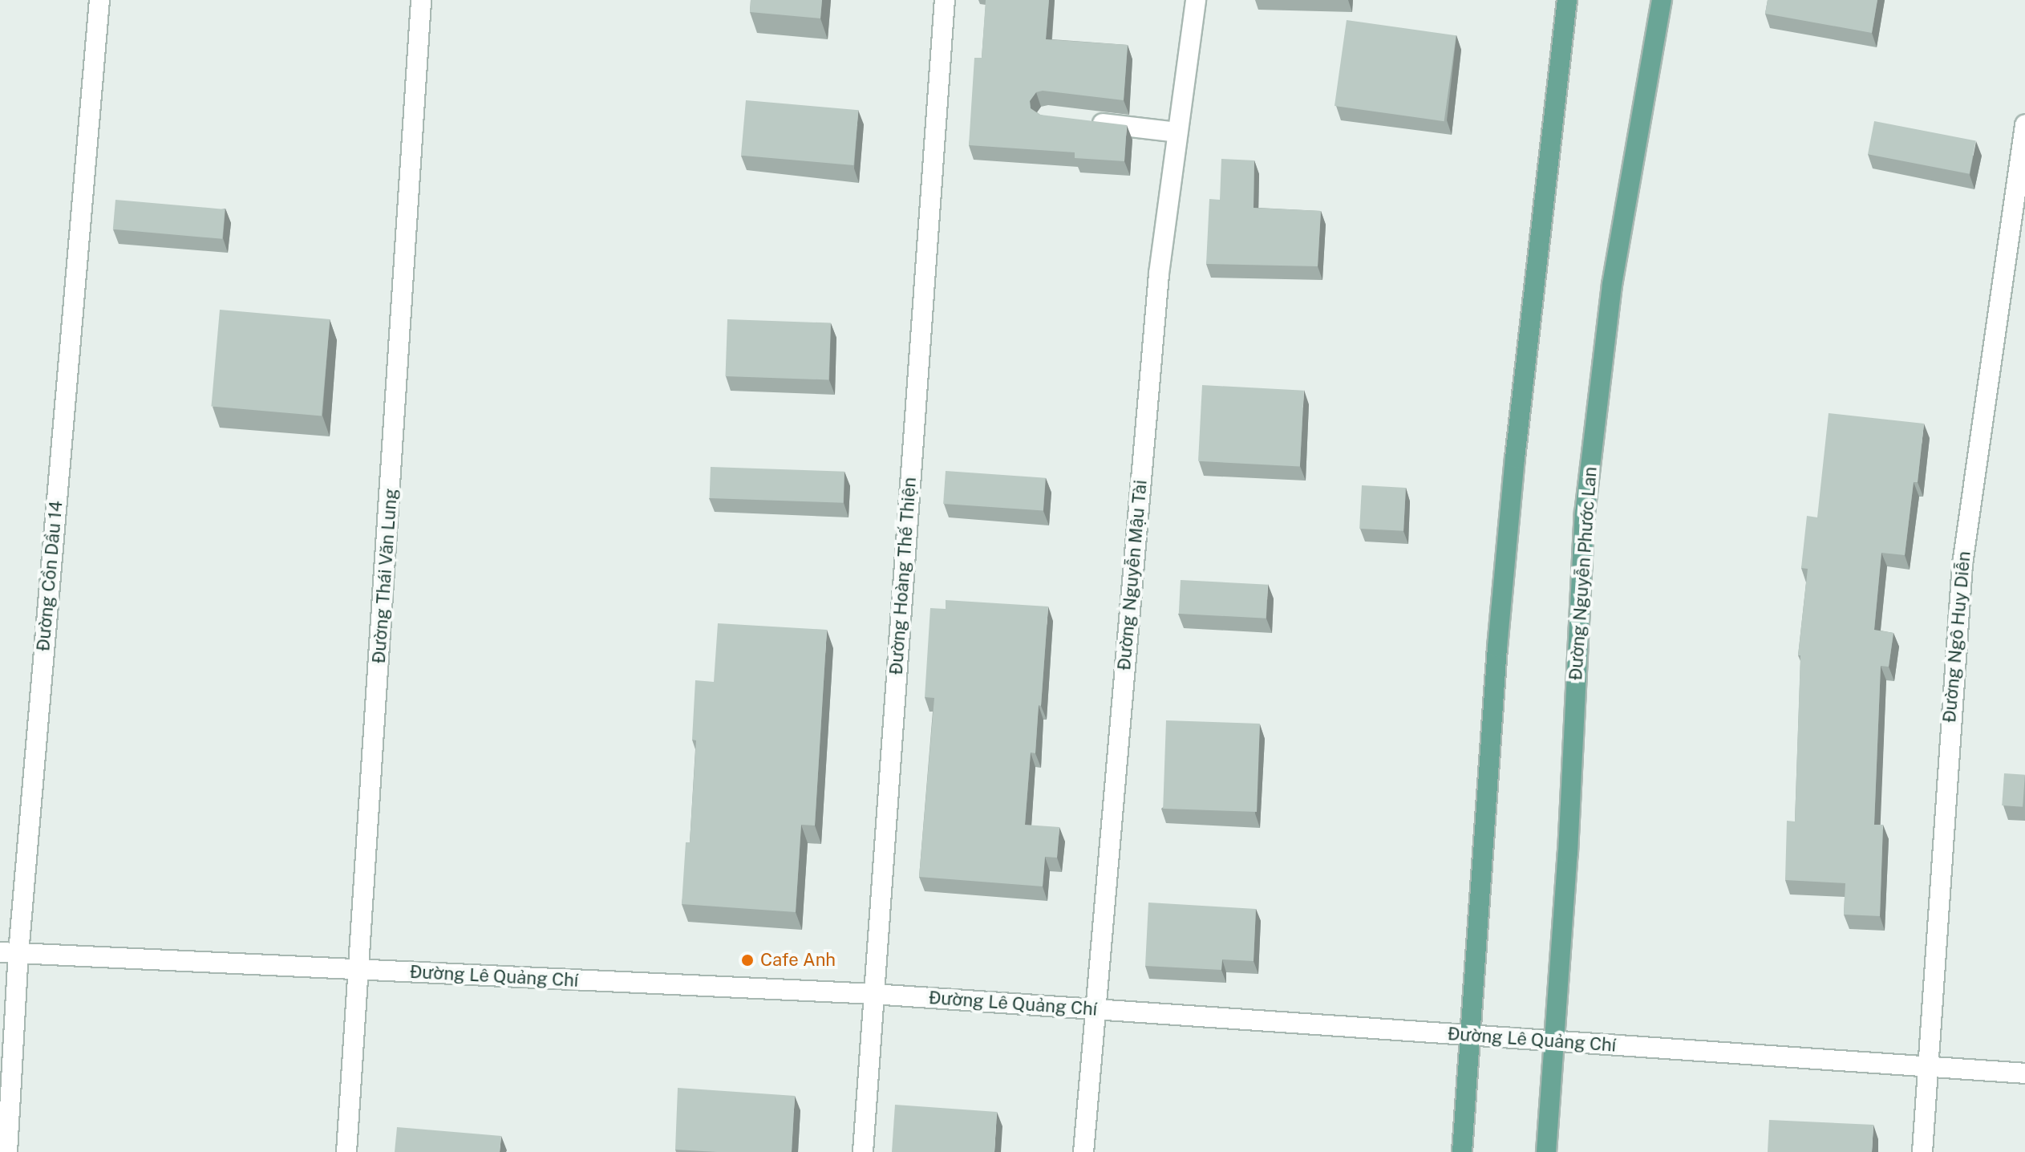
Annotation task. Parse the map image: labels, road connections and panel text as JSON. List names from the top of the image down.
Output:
{
  "streets": {
    "main road": ["Đường Nguyễn Phước Lan"],
    "street": [
      "Đường Nguyễn Mậu Tài",
      "Đường Cồn Dầu 14",
      "Đường Thái Văn Lung",
      "Đường Hoàng Thế Thiện",
      "Đường Ngô Huy Diễn",
      "Đường Lê Quảng Chí"
    ]
  },
  "crossings": [
    ["Đường Nguyễn Phước Lan", "Đường Lê Quảng Chí"],
    ["Đường Nguyễn Mậu Tài", "Đường Lê Quảng Chí"],
    ["Đường Cồn Dầu 14", "Đường Lê Quảng Chí"],
    ["Đường Thái Văn Lung", "Đường Lê Quảng Chí"],
    ["Đường Hoàng Thế Thiện", "Đường Lê Quảng Chí"],
    ["Đường Ngô Huy Diễn", "Đường Lê Quảng Chí"]
  ],
  "places": ["Cafe Anh"]
}
